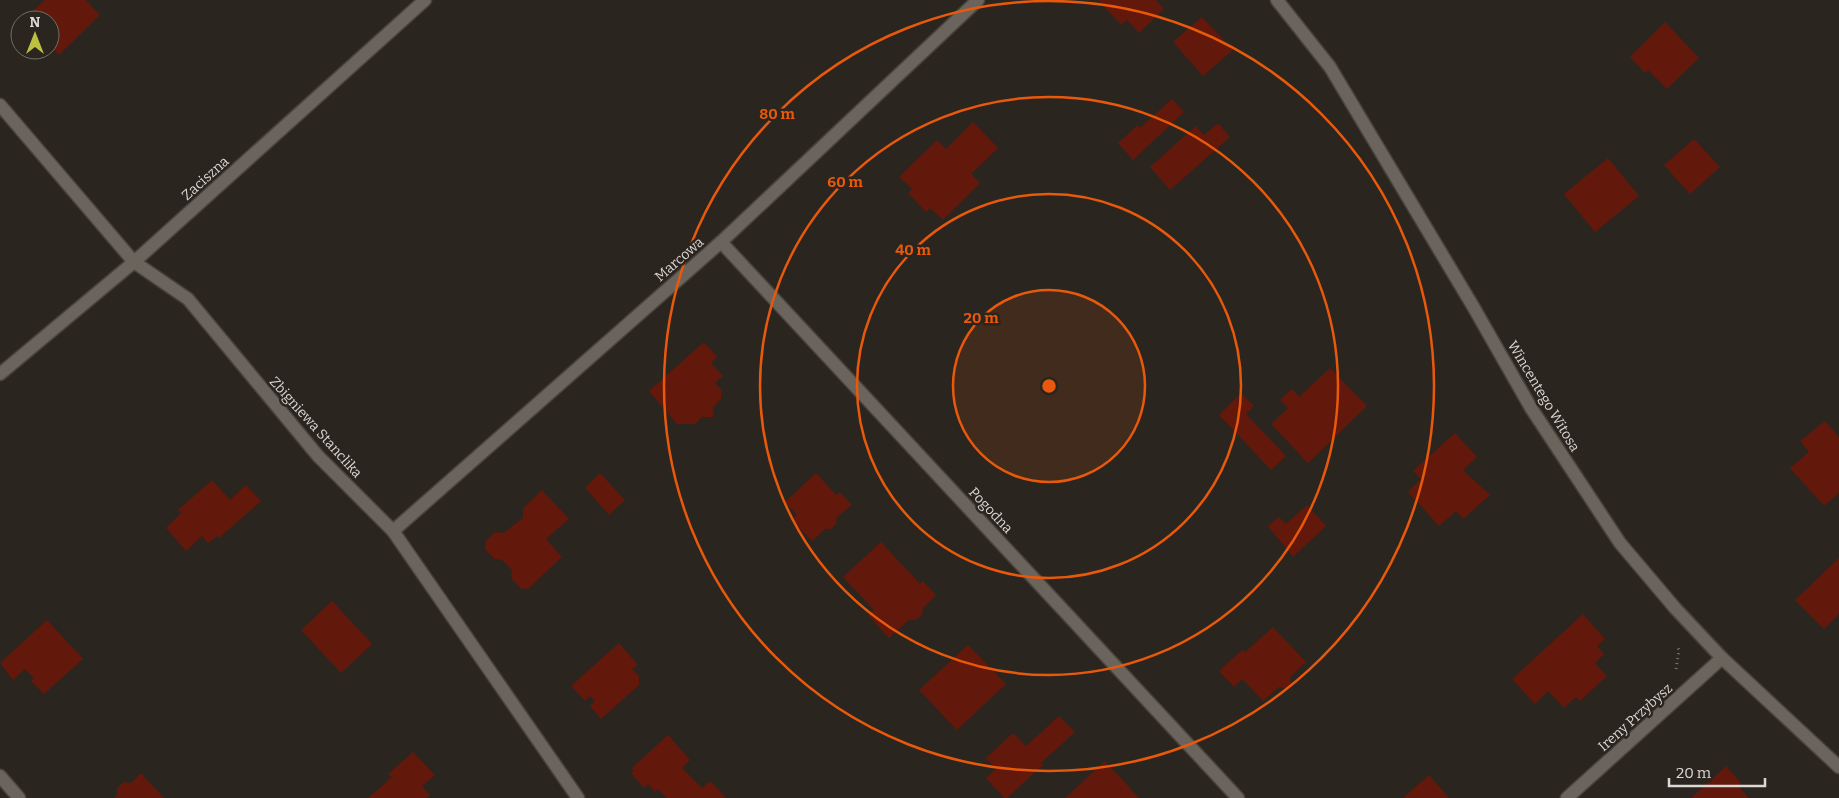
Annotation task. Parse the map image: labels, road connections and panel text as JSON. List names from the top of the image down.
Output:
{
  "streets": {
    "street": [
      "Zaciszna",
      "Marcowa",
      "Wincentego Witosa",
      "Zbigniewa Stanclika",
      "Pogodna",
      "Ireny Przybysz"
    ]
  },
  "crossings": [
    ["Zaciszna", "Zbigniewa Stanclika"],
    ["Marcowa", "Zbigniewa Stanclika"],
    ["Marcowa", "Pogodna"],
    ["Wincentego Witosa", "Ireny Przybysz"]
  ],
  "scale_bar": "20 m",
  "north": "top",
  "rings": [
    "80 m",
    "60 m",
    "40 m",
    "20 m"
  ]
}
